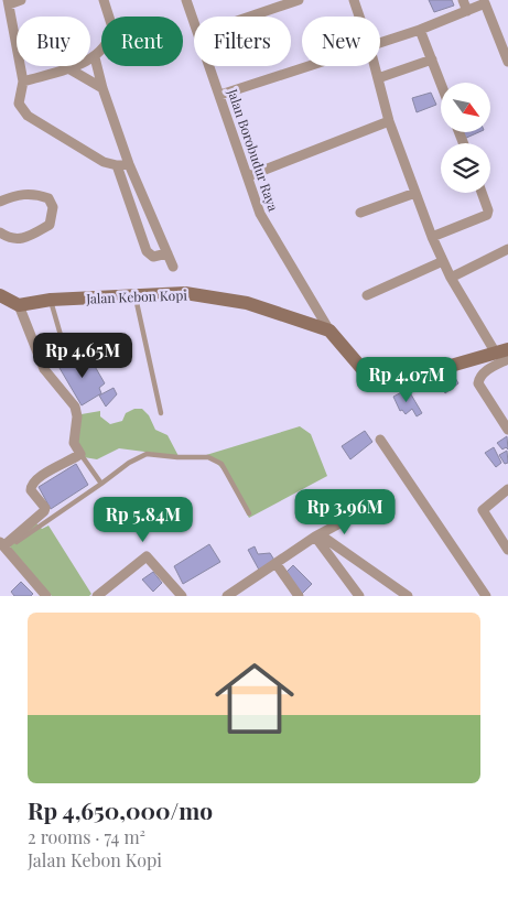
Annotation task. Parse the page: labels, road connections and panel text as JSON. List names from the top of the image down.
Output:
{
  "streets": {
    "main road": ["Jalan Kebon Kopi"],
    "street": ["Jalan Borobudur Raya"]
  },
  "crossings": [
    ["Jalan Borobudur Raya", "Jalan Kebon Kopi"]
  ],
  "north": "bottom right",
  "page": {
    "chip": [
      "Buy",
      "Rent",
      "Filters",
      "New"
    ],
    "price": [
      "Rp 4.65M",
      "Rp 4.07M",
      "Rp 3.96M",
      "Rp 5.84M"
    ],
    "list": [
      {
        "name": "Rp 4,650,000/mo",
        "note": "2 rooms · 74 m² · Jalan Kebon Kopi"
      }
    ]
  }
}
